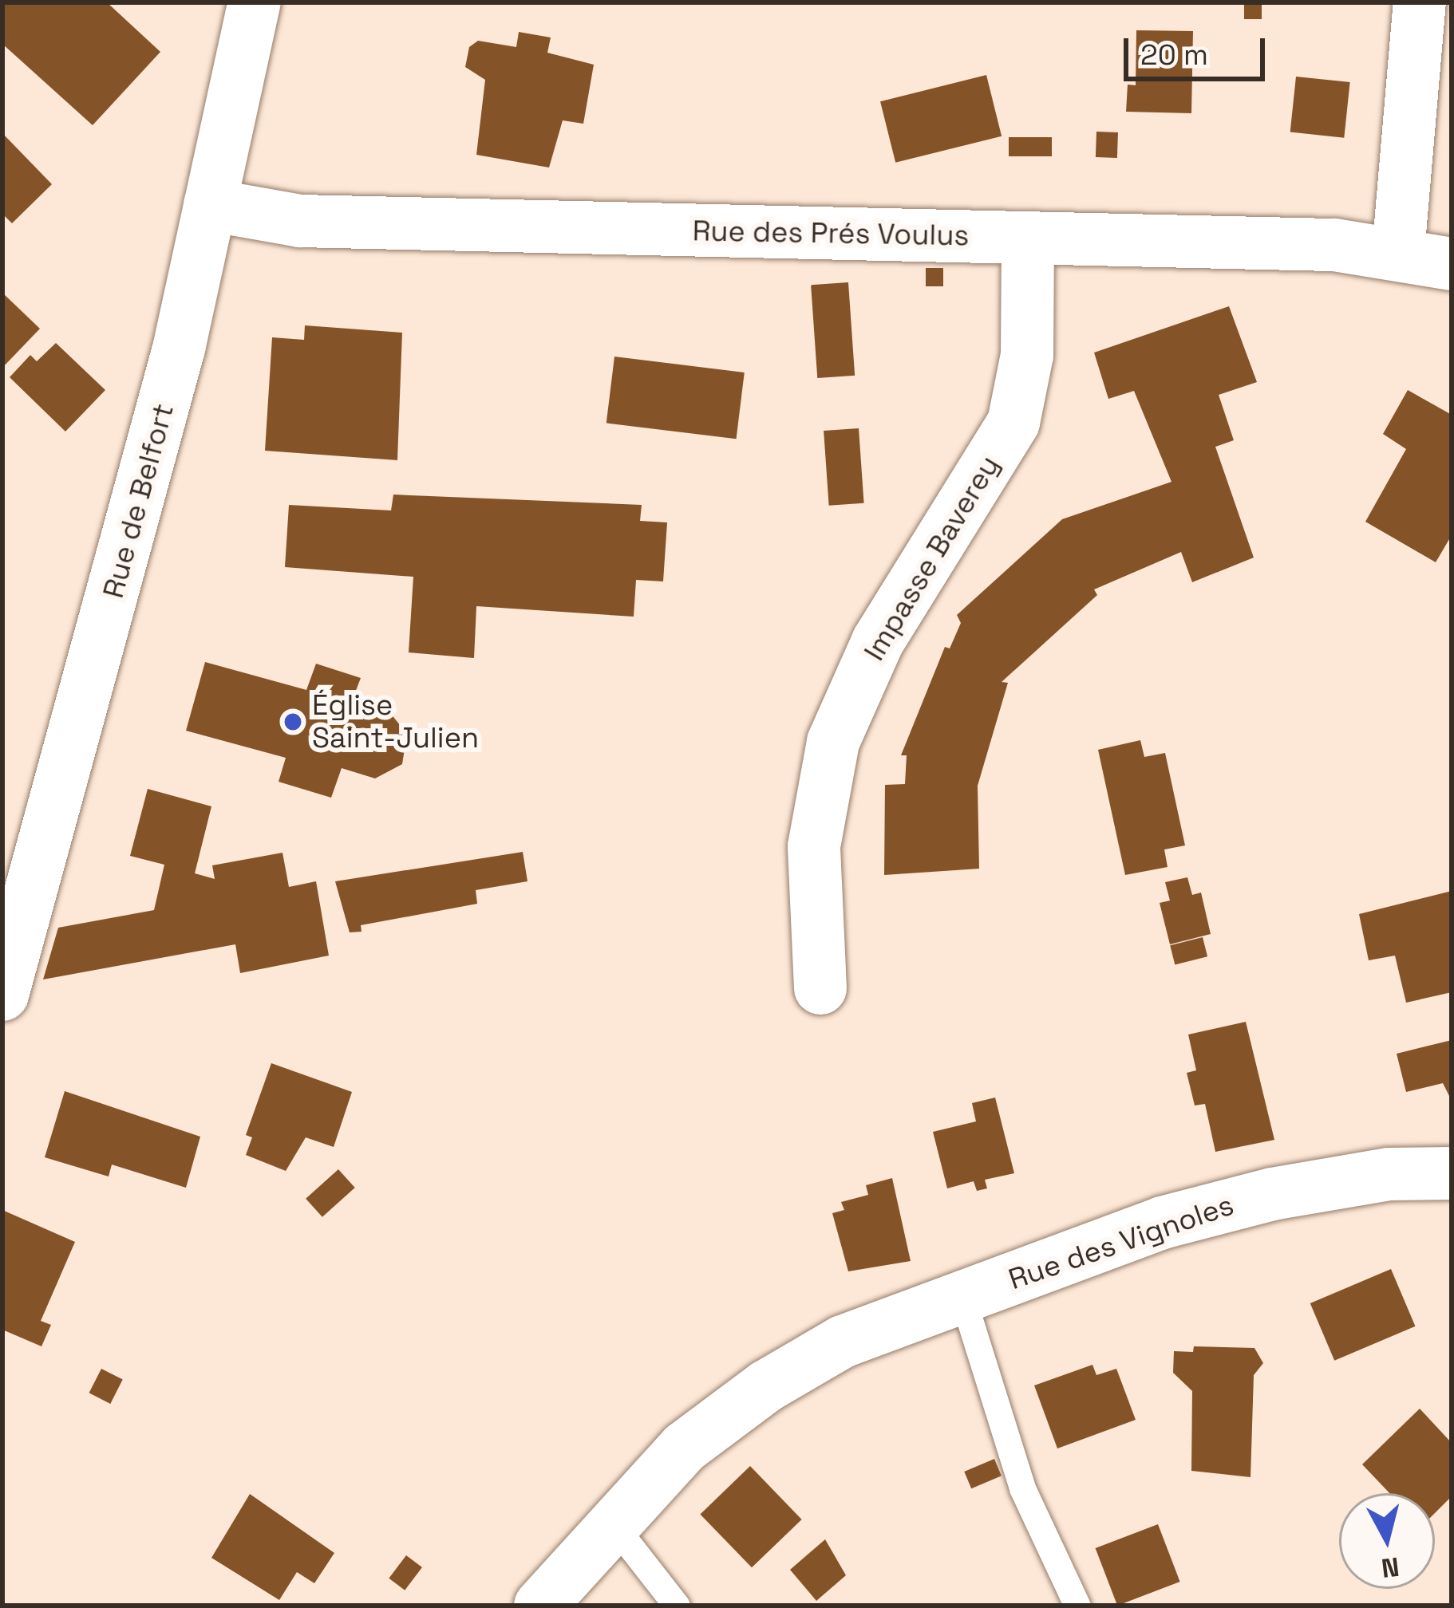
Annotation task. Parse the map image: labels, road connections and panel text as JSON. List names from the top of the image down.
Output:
{
  "streets": {
    "street": [
      "Rue des Prés Voulus",
      "Rue de Belfort",
      "Impasse Baverey",
      "Rue des Vignoles"
    ]
  },
  "crossings": [
    ["Rue des Prés Voulus", "Rue de Belfort"],
    ["Rue des Prés Voulus", "Impasse Baverey"]
  ],
  "places": ["Église Saint-Julien"],
  "scale_bar": "20 m",
  "north": "bottom"
}
